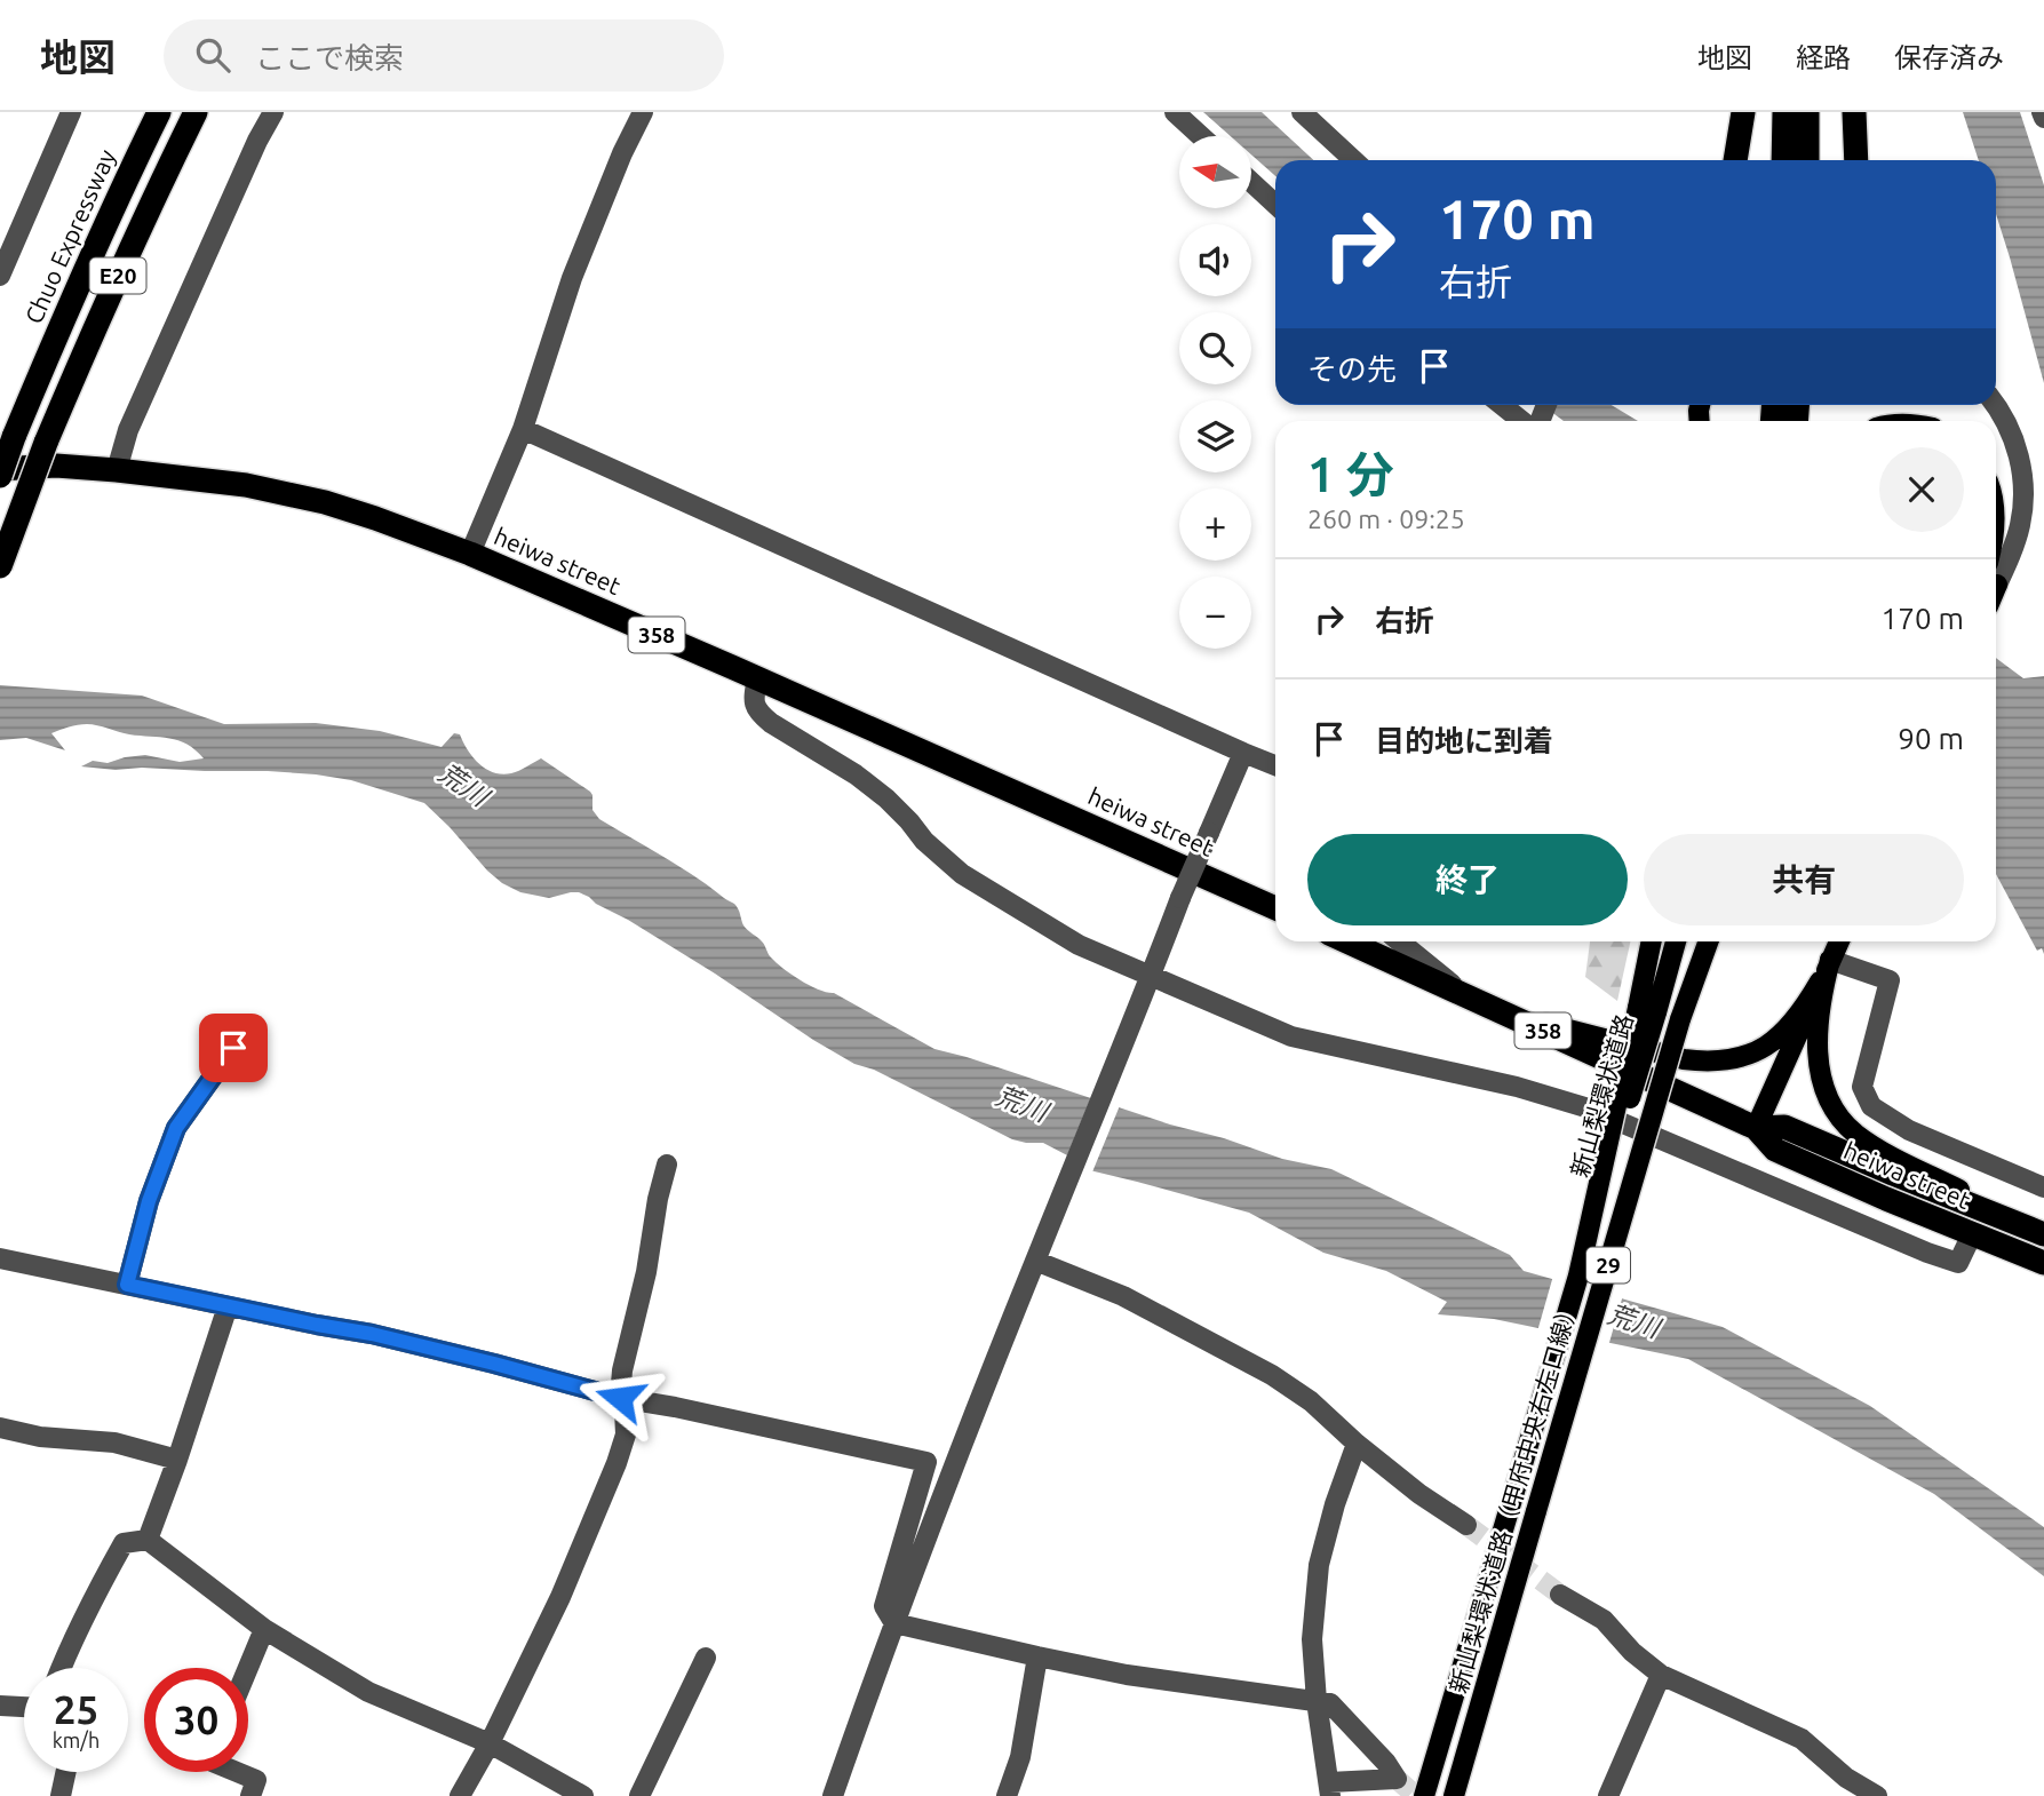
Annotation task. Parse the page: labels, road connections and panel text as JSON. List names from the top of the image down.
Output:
{
  "streets": {
    "highway": [
      "Chuo Expressway",
      "E20",
      "heiwa street",
      "358"
    ],
    "main road": ["新山梨環状道路", "29", "新山梨環状道路（甲府中央右左口線）"]
  },
  "crossings": [
    ["Chuo Expressway", "heiwa street"],
    ["新山梨環状道路", "新山梨環状道路（甲府中央右左口線）"],
    ["29", "新山梨環状道路（甲府中央右左口線）"]
  ],
  "water": ["荒川"],
  "north": "left",
  "page": {
    "header": "地図",
    "search": "ここで検索",
    "nav": ["地図", "経路", "保存済み"],
    "map_buttons": ["+", "−"],
    "turn": ["170 m", "右折"],
    "then": "その先",
    "heading": ["1 分", "260 m · 09:25"],
    "list": [
      {
        "name": "右折",
        "value": "170 m"
      },
      {
        "name": "目的地に到着",
        "value": "90 m"
      }
    ],
    "buttons": ["終了", "共有"],
    "speed": "25 km/h",
    "limit": "30"
  }
}
